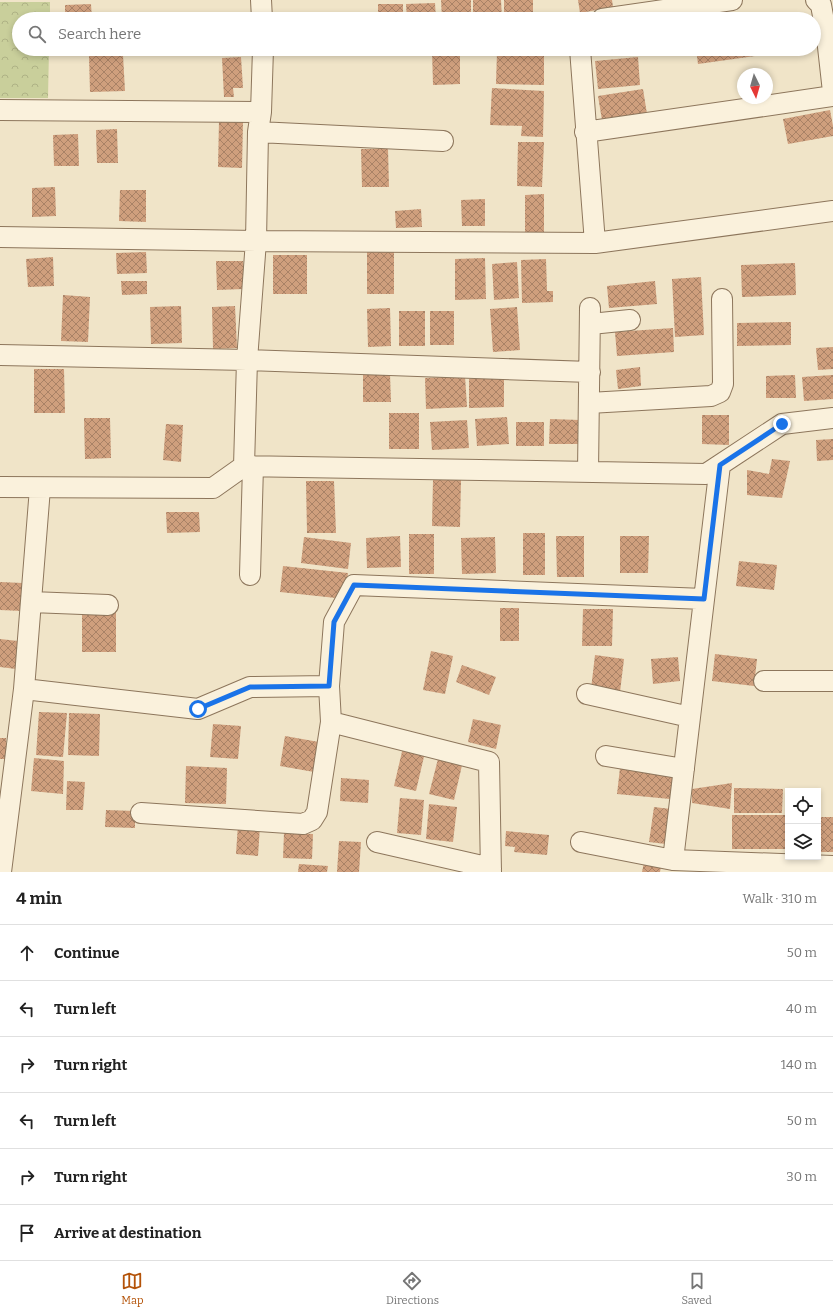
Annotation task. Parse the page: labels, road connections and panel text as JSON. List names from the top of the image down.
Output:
{
  "north": "bottom",
  "page": {
    "search": "Search here",
    "heading": ["4 min", "Walk · 310 m"],
    "list": [
      ["Continue", "50 m"],
      ["Turn left", "40 m"],
      ["Turn right", "140 m"],
      ["Turn left", "50 m"],
      ["Turn right", "30 m"],
      "Arrive at destination"
    ],
    "nav": ["Map", "Directions", "Saved"]
  }
}
